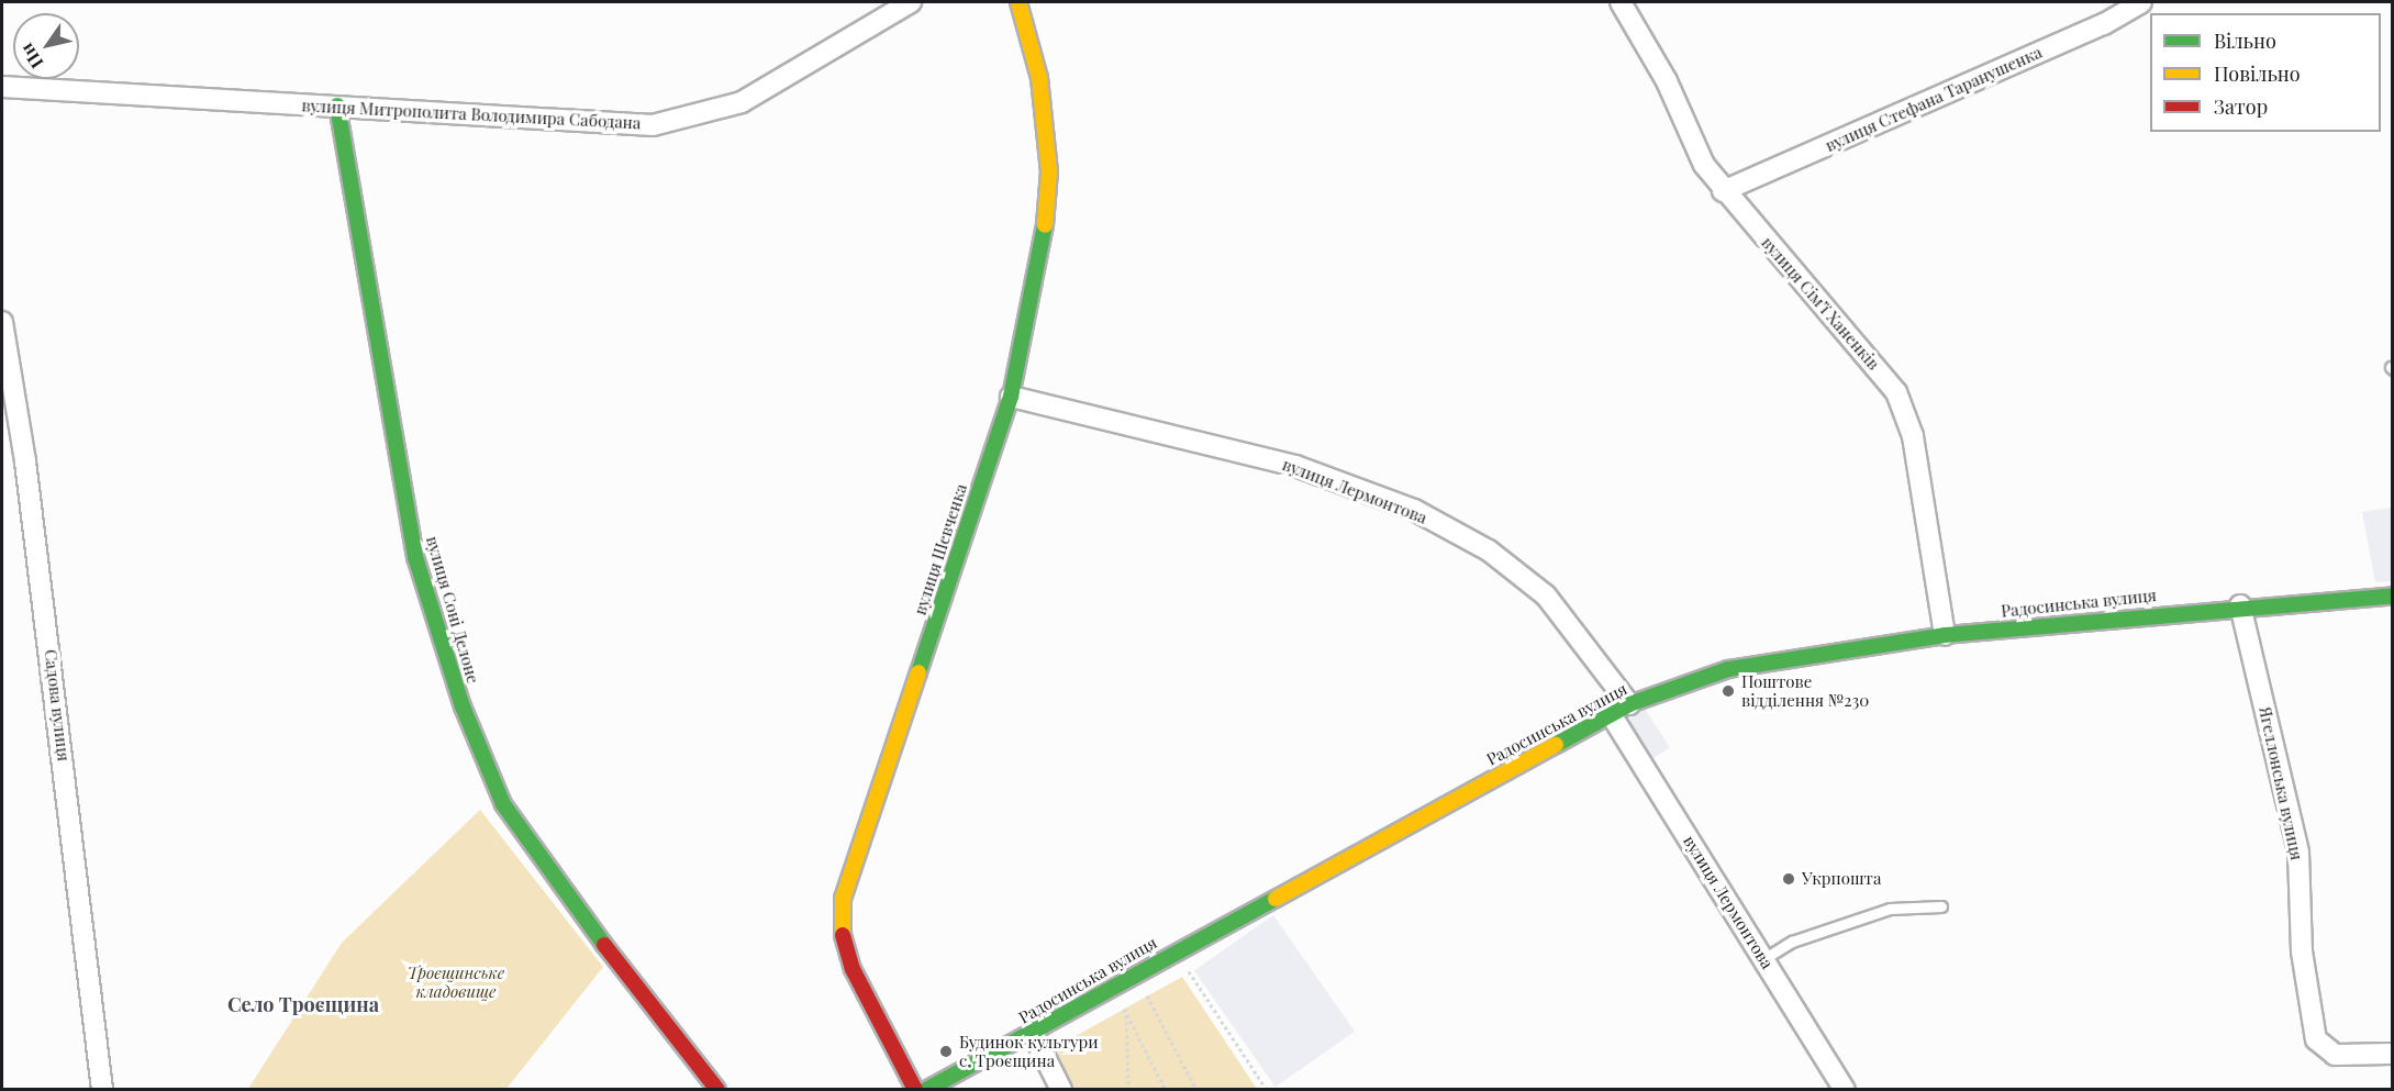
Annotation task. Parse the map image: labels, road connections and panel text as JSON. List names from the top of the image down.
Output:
{
  "streets": {
    "street": [
      "вулиця Стефана Таранушенка",
      "вулиця Митрополита Володимира Сабодана",
      "вулиця Сімʼї Ханенків",
      "вулиця Лермонтова",
      "вулиця Шевченка",
      "Радосинська вулиця",
      "вулиця Соні Делоне",
      "Садова вулиця",
      "Ягеллонська вулиця"
    ]
  },
  "crossings": [
    ["вулиця Стефана Таранушенка", "вулиця Сімʼї Ханенків"],
    ["вулиця Митрополита Володимира Сабодана", "вулиця Соні Делоне"],
    ["вулиця Сімʼї Ханенків", "Радосинська вулиця"],
    ["вулиця Лермонтова", "вулиця Шевченка"],
    ["вулиця Лермонтова", "Радосинська вулиця"],
    ["Радосинська вулиця", "Ягеллонська вулиця"]
  ],
  "districts": ["Село Троєщина"],
  "parks": ["Троєщинське кладовище"],
  "places": ["Поштове відділення №230", "Укрпошта", "Будинок культури с. Троєщина"],
  "legend": ["Вільно", "Повільно", "Затор"],
  "north": "bottom left"
}
